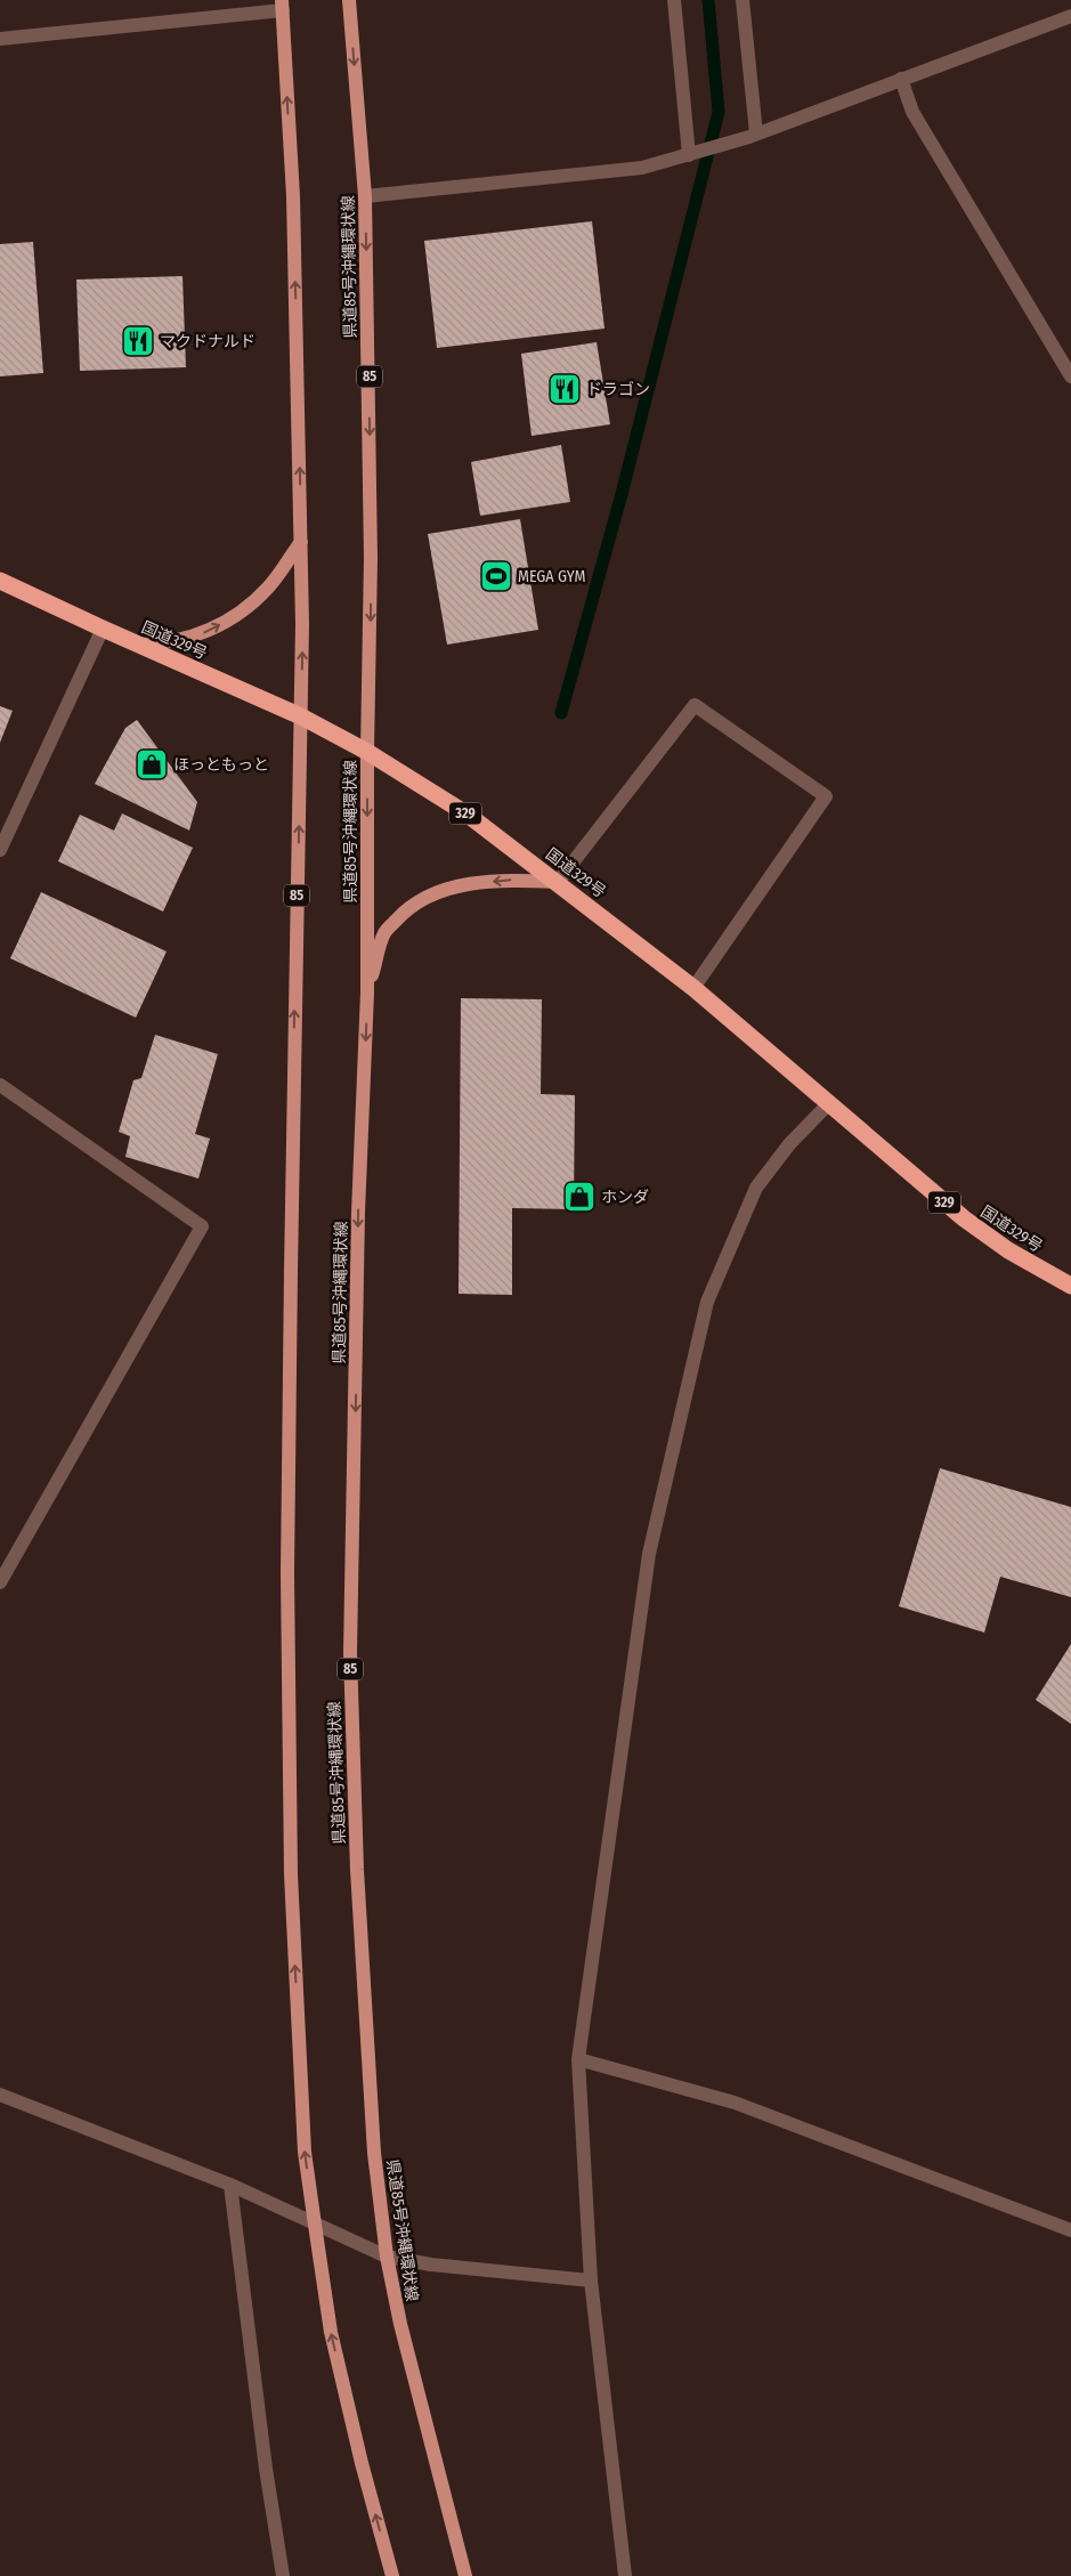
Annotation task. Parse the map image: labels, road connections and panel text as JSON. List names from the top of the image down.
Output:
{
  "streets": {
    "highway": ["国道329号", "329"],
    "main road": ["県道85号沖縄環状線", "85"]
  },
  "crossings": [
    ["県道85号沖縄環状線", "国道329号"],
    ["85", "国道329号"]
  ],
  "places": {
    "restaurant": ["マクドナルド", "ドラゴン"],
    "sports": ["MEGA GYM"],
    "shop": ["ほっともっと", "ホンダ"]
  }
}
